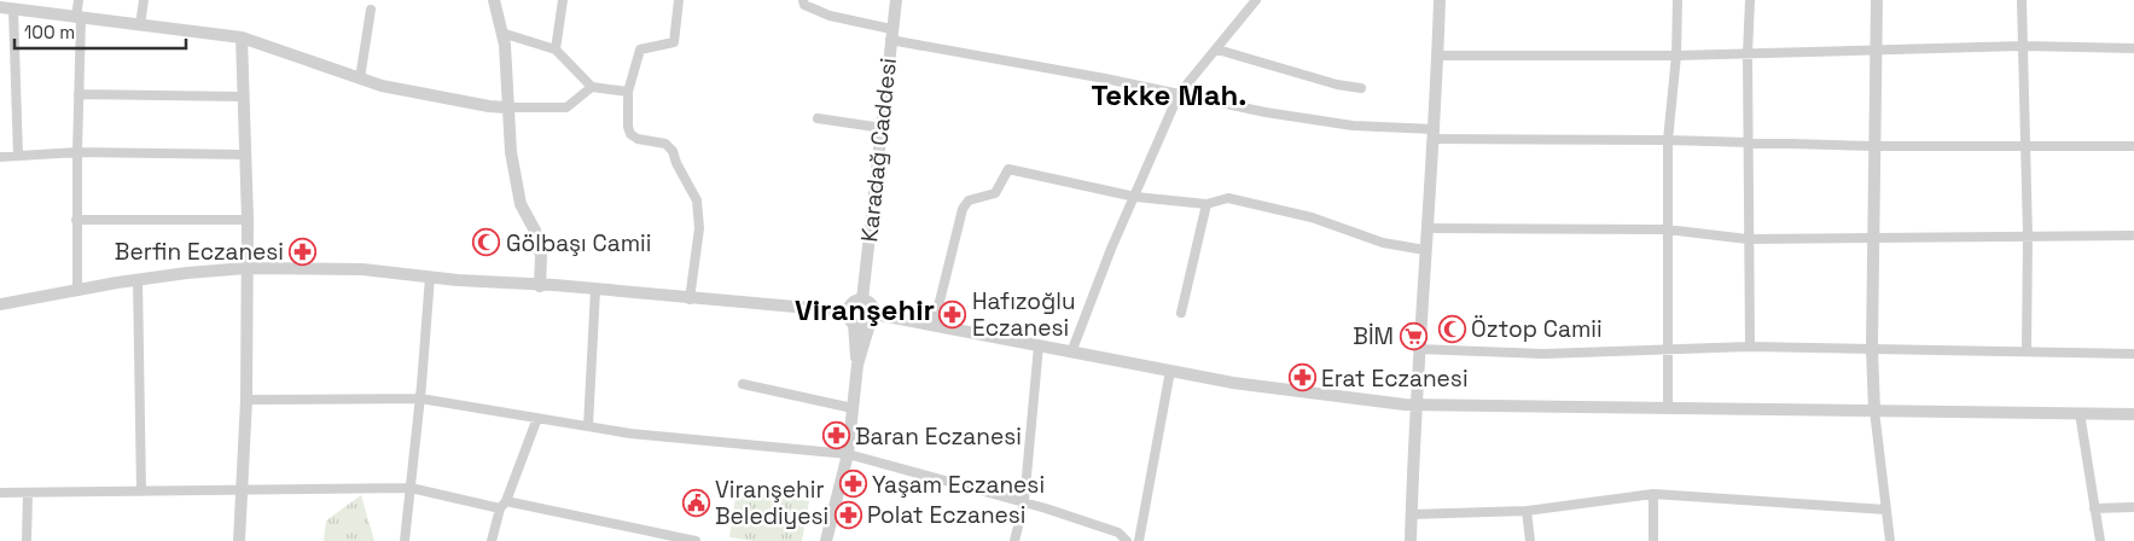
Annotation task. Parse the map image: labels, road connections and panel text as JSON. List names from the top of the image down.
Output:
{
  "streets": {
    "street": ["Karadağ Caddesi"]
  },
  "districts": ["Tekke Mah.", "Viranşehir"],
  "places": {
    "mosque": ["Gölbaşı Camii", "Öztop Camii"],
    "pharmacy": [
      "Berfin Eczanesi",
      "Hafızoğlu Eczanesi",
      "Erat Eczanesi",
      "Baran Eczanesi",
      "Yaşam Eczanesi",
      "Polat Eczanesi"
    ],
    "supermarket": ["BİM"],
    "public building": ["Viranşehir Belediyesi"]
  },
  "scale_bar": "100 m"
}
